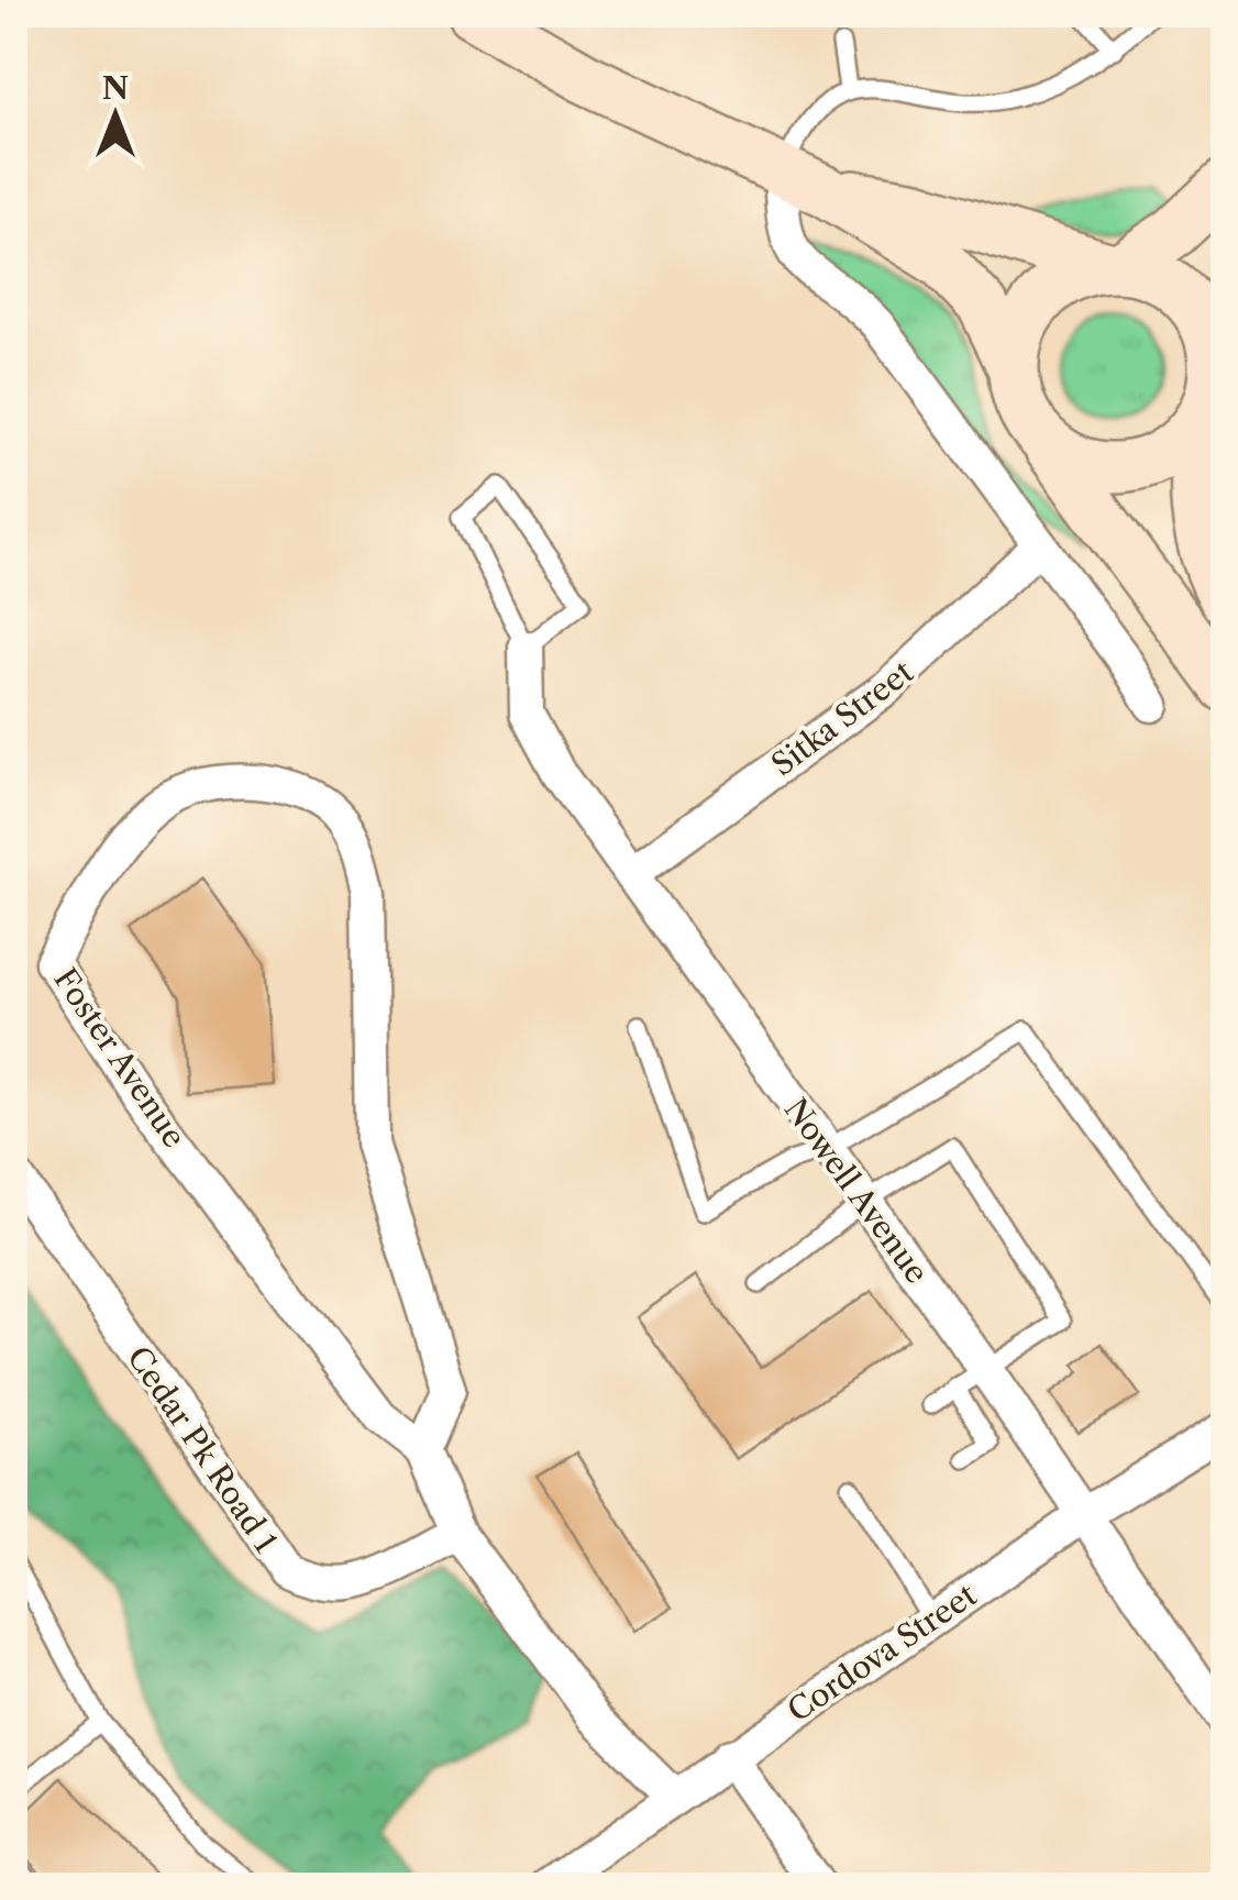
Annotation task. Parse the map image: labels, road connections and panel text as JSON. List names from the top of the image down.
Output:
{
  "streets": {
    "street": [
      "Sitka Street",
      "Foster Avenue",
      "Nowell Avenue",
      "Cedar Pk Road 1",
      "Cordova Street"
    ]
  },
  "crossings": [
    ["Sitka Street", "Nowell Avenue"],
    ["Nowell Avenue", "Cordova Street"]
  ],
  "north": "top"
}
